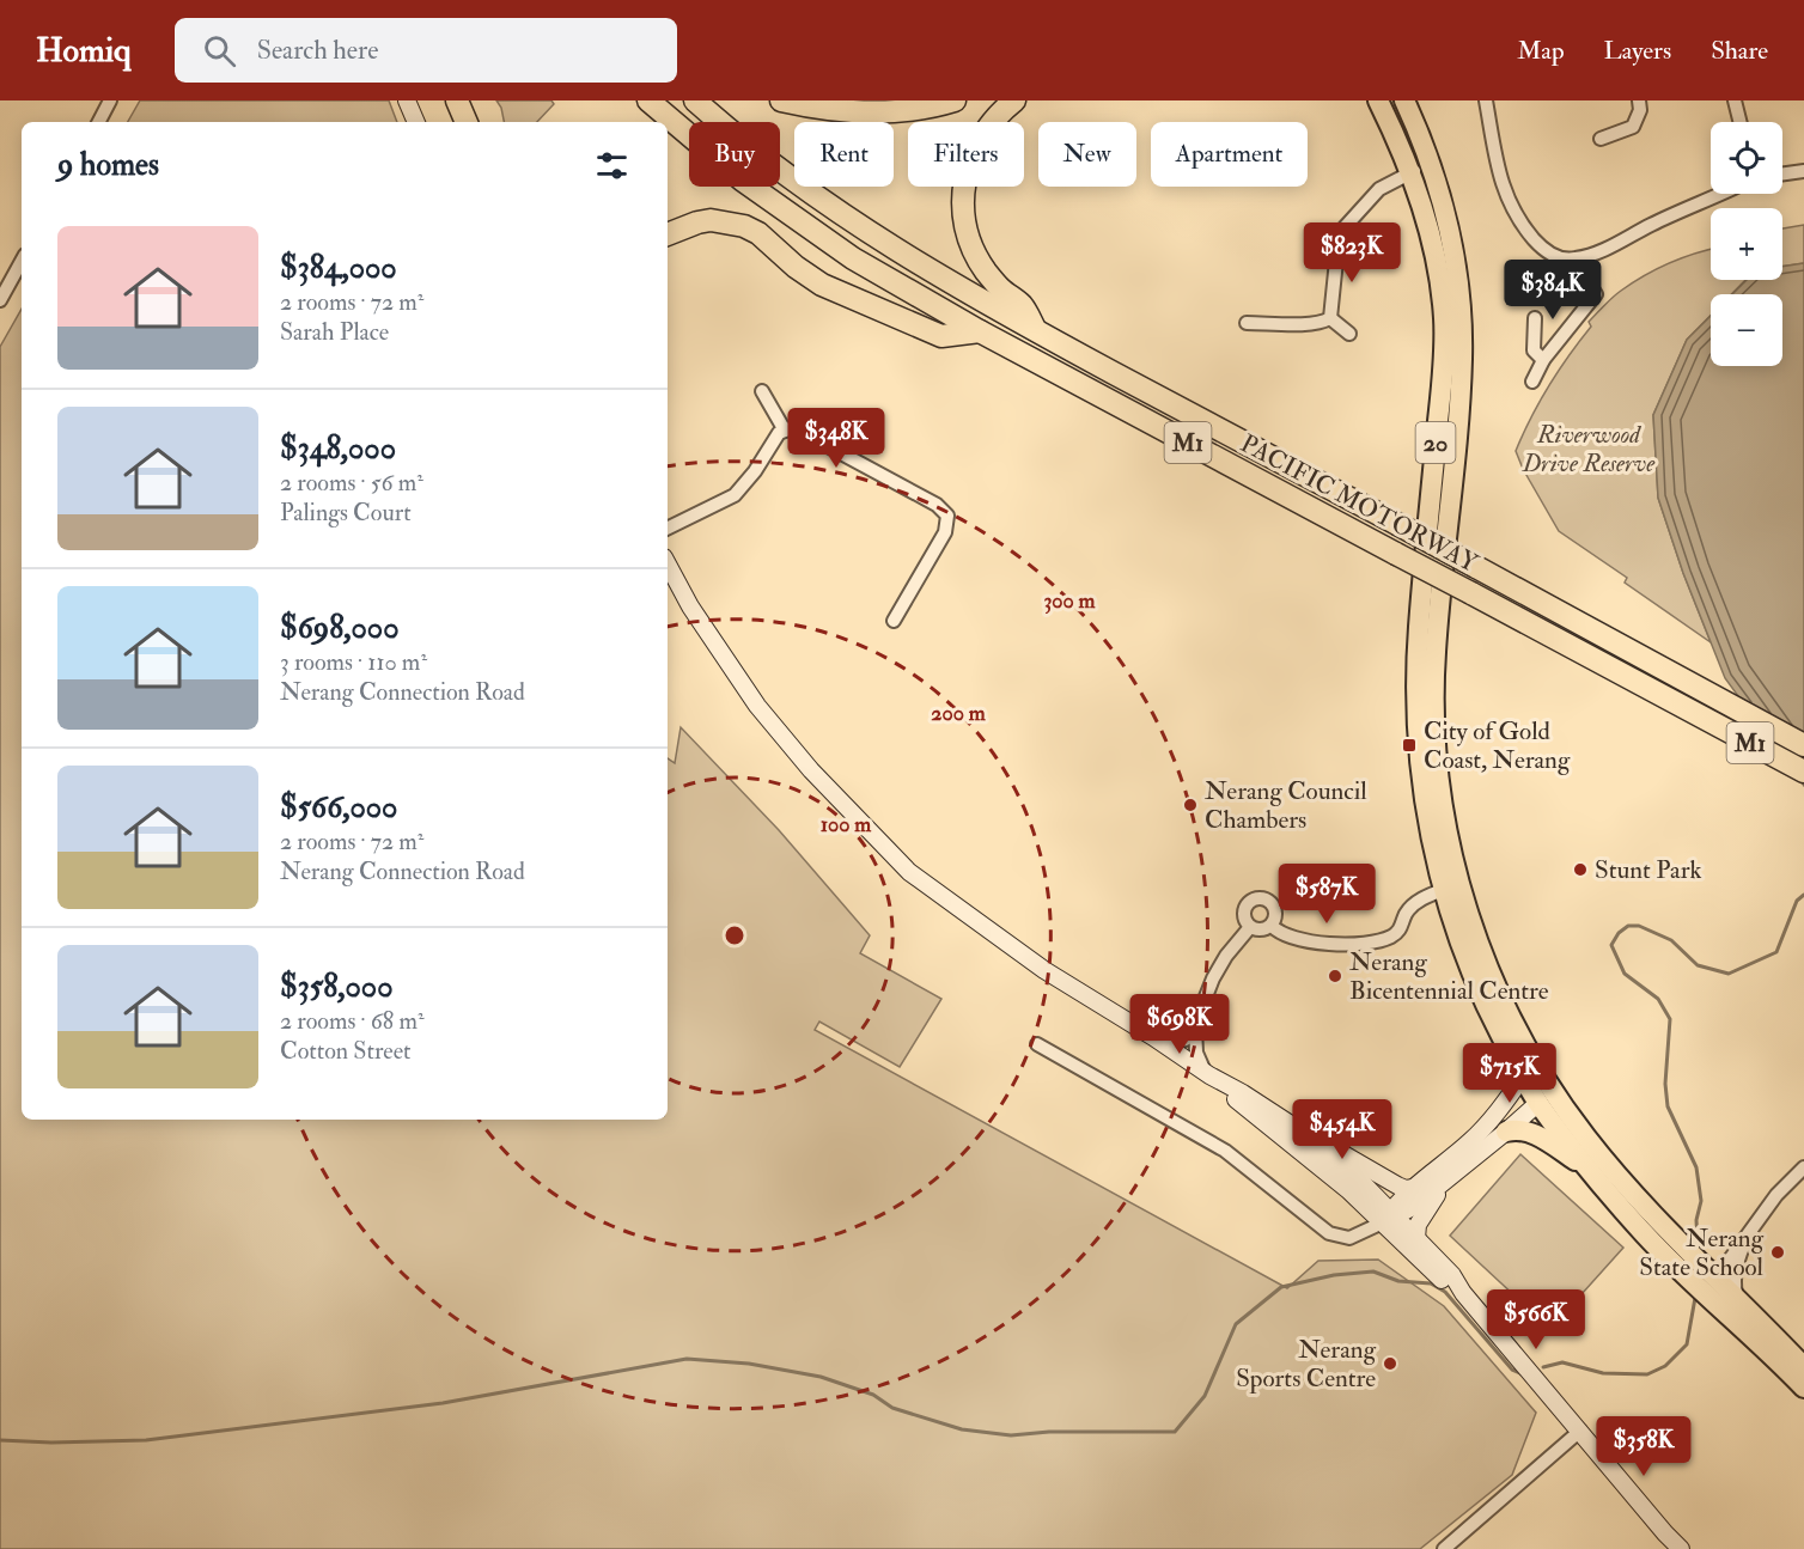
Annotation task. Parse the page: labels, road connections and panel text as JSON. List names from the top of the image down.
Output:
{
  "streets": {
    "highway": ["M1", "PACIFIC MOTORWAY"],
    "main road": ["20"]
  },
  "parks": ["Riverwood Drive Reserve"],
  "places": {
    "transit": ["City of Gold Coast, Nerang"],
    "other": [
      "Nerang Council Chambers",
      "Stunt Park",
      "Nerang Bicentennial Centre",
      "Nerang State School",
      "Nerang Sports Centre"
    ]
  },
  "page": {
    "header": "Homiq",
    "search": "Search here",
    "nav": ["Map", "Layers", "Share"],
    "map_buttons": ["+", "−"],
    "chip": [
      "Buy",
      "Rent",
      "Filters",
      "New",
      "Apartment"
    ],
    "heading": "9 homes",
    "list": [
      {
        "name": "$384,000",
        "note": "2 rooms · 72 m² · Sarah Place"
      },
      {
        "name": "$348,000",
        "note": "2 rooms · 56 m² · Palings Court"
      },
      {
        "name": "$698,000",
        "note": "3 rooms · 110 m² · Nerang Connection Road"
      },
      {
        "name": "$566,000",
        "note": "2 rooms · 72 m² · Nerang Connection Road"
      },
      {
        "name": "$358,000",
        "note": "2 rooms · 68 m² · Cotton Street"
      }
    ],
    "price": [
      "$823K",
      "$384K",
      "$348K",
      "$587K",
      "$698K",
      "$715K",
      "$454K",
      "$566K",
      "$358K"
    ]
  },
  "rings": ["300 m", "200 m", "100 m"]
}
